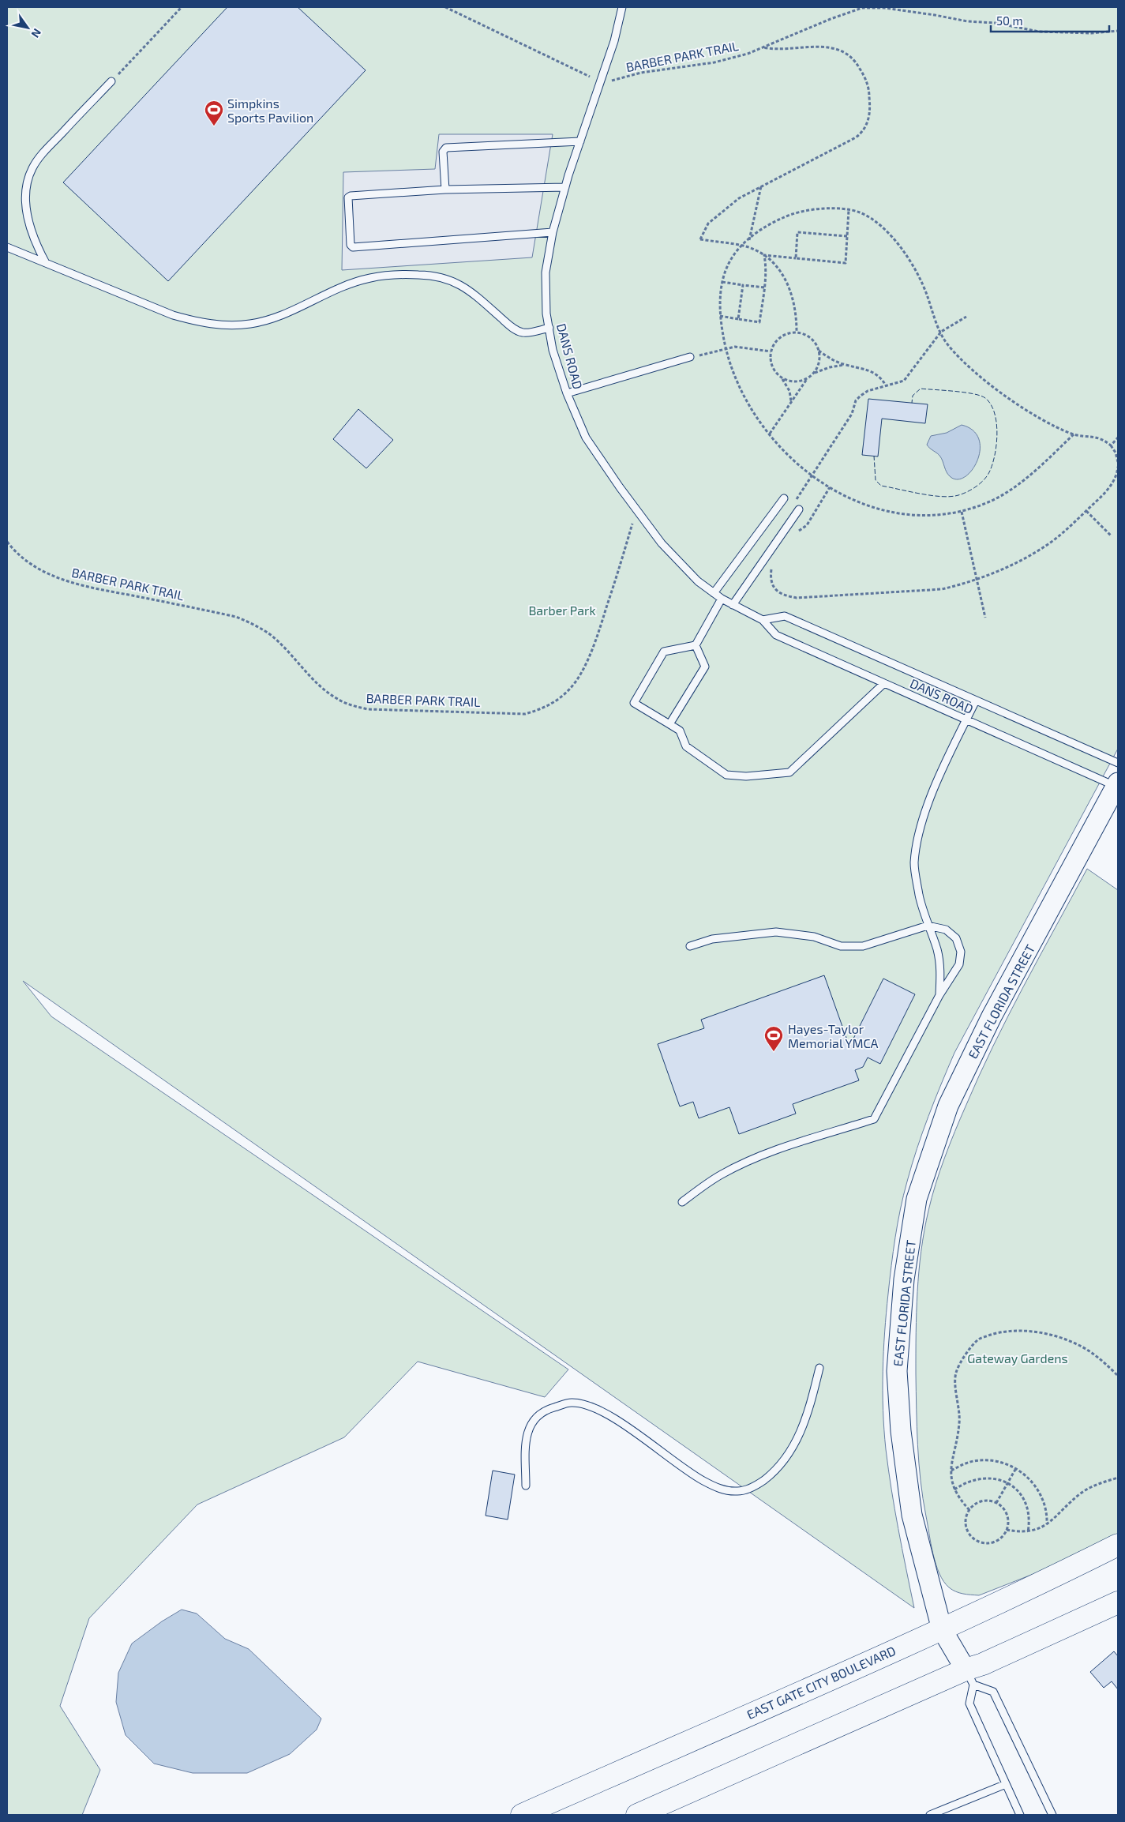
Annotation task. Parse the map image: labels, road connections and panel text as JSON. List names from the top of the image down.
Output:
{
  "streets": {
    "main road": ["EAST FLORIDA STREET", "EAST GATE CITY BOULEVARD"],
    "lane": ["DANS ROAD"],
    "path": ["BARBER PARK TRAIL"]
  },
  "crossings": [
    ["BARBER PARK TRAIL", "DANS ROAD"],
    ["DANS ROAD", "EAST FLORIDA STREET"],
    ["EAST FLORIDA STREET", "EAST GATE CITY BOULEVARD"]
  ],
  "parks": ["Barber Park", "Gateway Gardens"],
  "places": {
    "sports": ["Simpkins Sports Pavilion", "Hayes-Taylor Memorial YMCA"]
  },
  "scale_bar": "50 m",
  "north": "bottom right"
}
